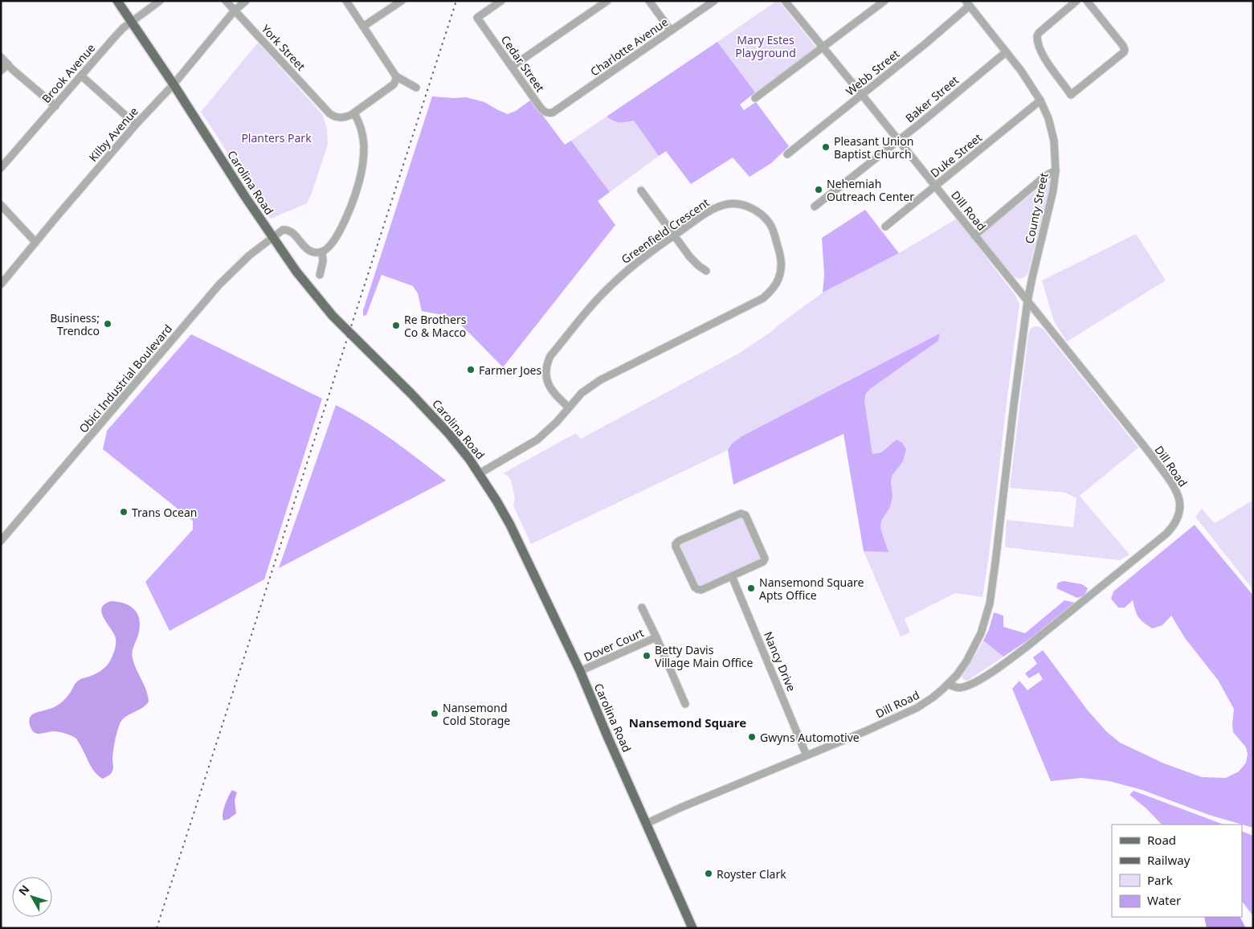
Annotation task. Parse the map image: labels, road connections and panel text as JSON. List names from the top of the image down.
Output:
{
  "streets": {
    "main road": ["Carolina Road"],
    "street": [
      "Charlotte Avenue",
      "York Street",
      "Cedar Street",
      "Webb Street",
      "Brook Avenue",
      "Baker Street",
      "Kilby Avenue",
      "Duke Street",
      "County Street",
      "Dill Road",
      "Greenfield Crescent",
      "Obici Industrial Boulevard",
      "Dover Court",
      "Nancy Drive"
    ]
  },
  "crossings": [
    ["Charlotte Avenue", "Cedar Street"],
    ["York Street", "Kilby Avenue"],
    ["Webb Street", "County Street"],
    ["Webb Street", "Dill Road"],
    ["Brook Avenue", "Carolina Road"],
    ["Baker Street", "County Street"],
    ["Baker Street", "Dill Road"],
    ["Kilby Avenue", "Carolina Road"],
    ["Duke Street", "County Street"],
    ["Duke Street", "Dill Road"],
    ["Carolina Road", "Dill Road"],
    ["Carolina Road", "Greenfield Crescent"],
    ["Carolina Road", "Obici Industrial Boulevard"],
    ["Carolina Road", "Dover Court"],
    ["County Street", "Dill Road"],
    ["Dill Road", "Nancy Drive"]
  ],
  "districts": ["Nansemond Square"],
  "parks": ["Mary Estes Playground", "Planters Park"],
  "places": [
    "Pleasant Union Baptist Church",
    "Nehemiah Outreach Center",
    "Business; Trendco",
    "Re Brothers Co & Macco",
    "Farmer Joes",
    "Trans Ocean",
    "Nansemond Square Apts Office",
    "Betty Davis Village Main Office",
    "Nansemond Cold Storage",
    "Gwyns Automotive",
    "Royster Clark"
  ],
  "legend": [
    "Road",
    "Railway",
    "Park",
    "Water"
  ],
  "north": "top left"
}
